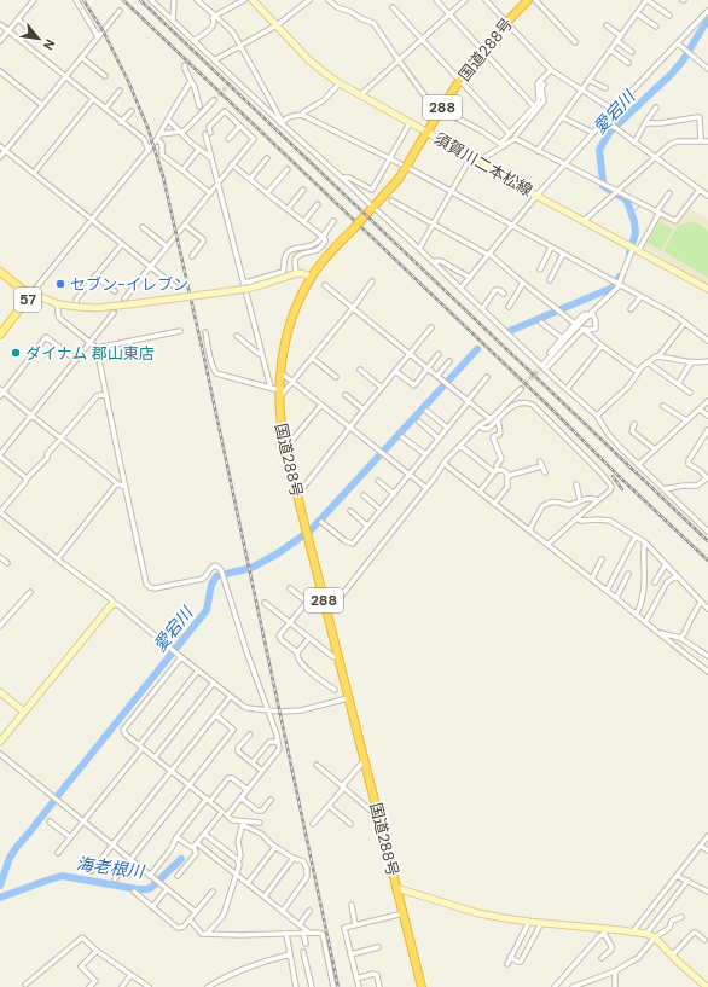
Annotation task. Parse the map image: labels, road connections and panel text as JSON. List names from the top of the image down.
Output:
{
  "streets": {
    "highway": ["国道288号", "288"],
    "main road": ["57"],
    "street": ["須賀川二本松線"]
  },
  "crossings": [
    ["国道288号", "須賀川二本松線"]
  ],
  "water": ["愛宕川", "海老根川"],
  "places": ["セブン-イレブン", "ダイナム 郡山東店"],
  "north": "bottom right"
}
